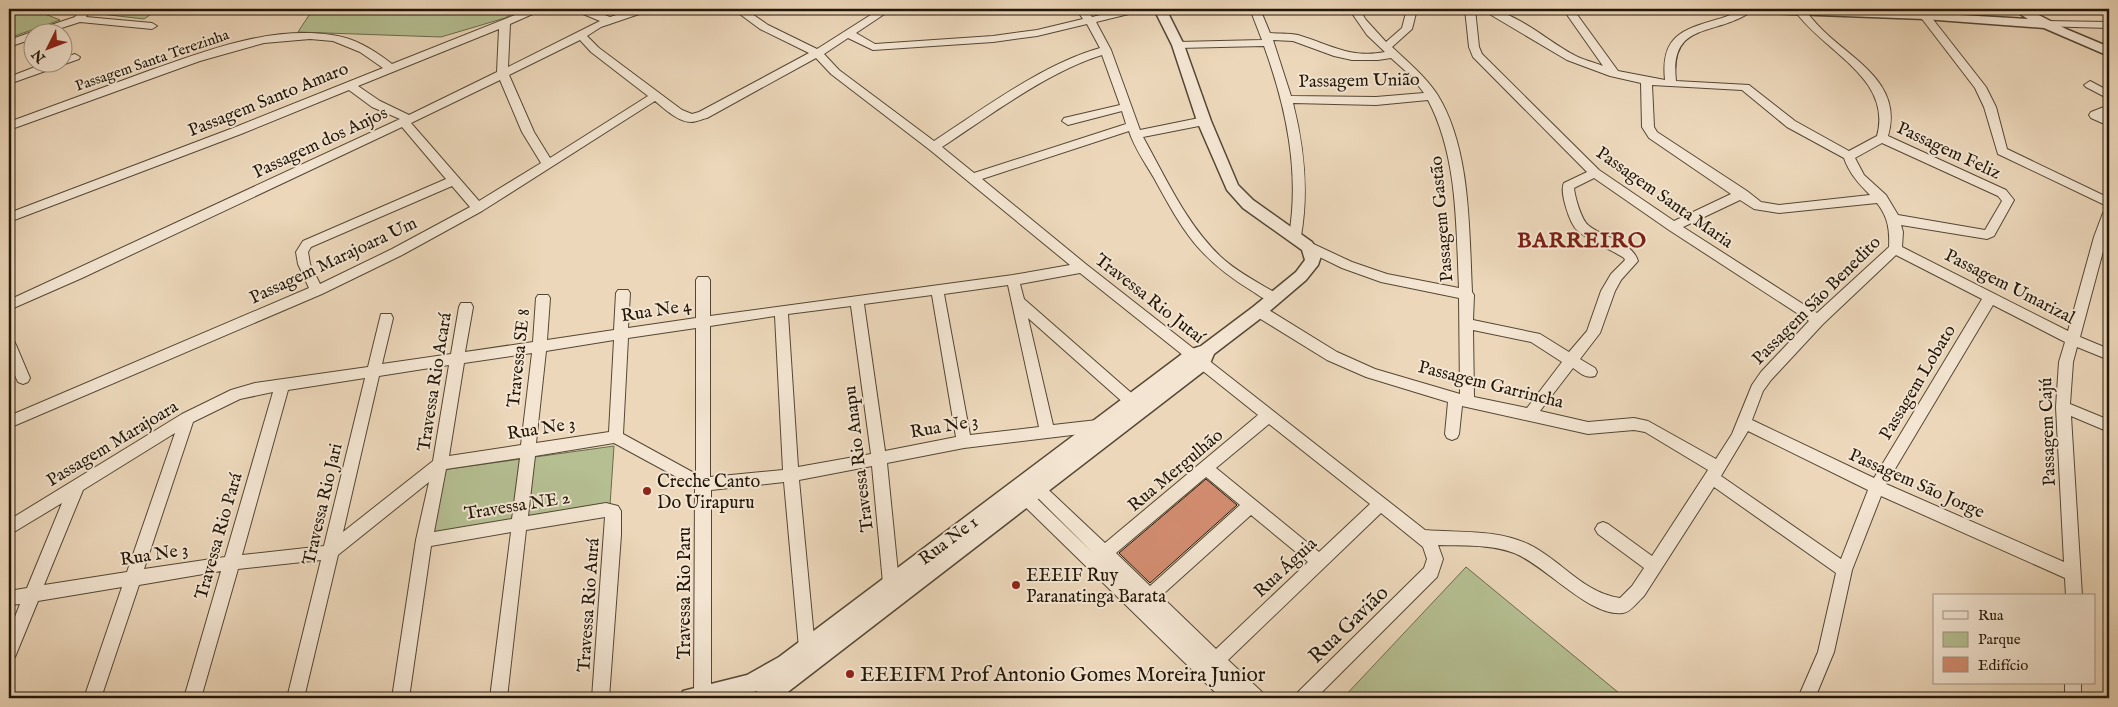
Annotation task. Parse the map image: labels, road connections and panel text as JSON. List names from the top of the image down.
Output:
{
  "streets": {
    "street": [
      "Passagem Santa Terezinha",
      "Passagem União",
      "Passagem Santo Amaro",
      "Passagem dos Anjos",
      "Passagem Feliz",
      "Passagem Santa Maria",
      "Passagem Gastão",
      "Passagem Marajoara Um",
      "Passagem Umarizal",
      "Travessa Rio Jutaí",
      "Passagem São Benedito",
      "Rua Ne 4",
      "Travessa SE 8",
      "Travessa Rio Acará",
      "Passagem Lobato",
      "Passagem Garrincha",
      "Rua Ne 3",
      "Passagem Cajú",
      "Passagem Marajoara",
      "Travessa Rio Anapu",
      "Rua Mergulhão",
      "Passagem São Jorge",
      "Travessa Rio Jari",
      "Travessa NE 2",
      "Travessa Rio Pará",
      "Rua Ne 1",
      "Rua Águia",
      "Travessa Rio Paru",
      "Travessa Rio Aurá",
      "Rua Gavião"
    ]
  },
  "crossings": [
    ["Passagem Santa Terezinha", "Passagem Santo Amaro"],
    ["Passagem União", "Passagem Gastão"],
    ["Passagem Santa Maria", "Passagem São Benedito"],
    ["Passagem Gastão", "Passagem Garrincha"],
    ["Passagem Umarizal", "Passagem São Benedito"],
    ["Passagem Umarizal", "Passagem Lobato"],
    ["Passagem Umarizal", "Passagem Cajú"],
    ["Travessa Rio Jutaí", "Passagem São Benedito"],
    ["Travessa Rio Jutaí", "Rua Ne 4"],
    ["Travessa Rio Jutaí", "Rua Mergulhão"],
    ["Travessa Rio Jutaí", "Rua Ne 1"],
    ["Travessa Rio Jutaí", "Rua Águia"],
    ["Travessa Rio Jutaí", "Rua Gavião"],
    ["Passagem São Benedito", "Passagem Garrincha"],
    ["Passagem São Benedito", "Passagem São Jorge"],
    ["Rua Ne 4", "Travessa SE 8"],
    ["Rua Ne 4", "Travessa Rio Acará"],
    ["Rua Ne 4", "Passagem Marajoara"],
    ["Rua Ne 4", "Travessa Rio Anapu"],
    ["Rua Ne 4", "Travessa Rio Jari"],
    ["Rua Ne 4", "Travessa Rio Pará"],
    ["Rua Ne 4", "Travessa Rio Paru"],
    ["Travessa SE 8", "Rua Ne 3"],
    ["Travessa SE 8", "Travessa NE 2"],
    ["Travessa Rio Acará", "Rua Ne 3"],
    ["Travessa Rio Acará", "Travessa NE 2"],
    ["Passagem Lobato", "Passagem Garrincha"],
    ["Passagem Lobato", "Passagem São Jorge"],
    ["Rua Ne 3", "Travessa Rio Anapu"],
    ["Rua Ne 3", "Travessa Rio Jari"],
    ["Rua Ne 3", "Travessa Rio Pará"],
    ["Rua Ne 3", "Rua Ne 1"],
    ["Rua Ne 3", "Travessa Rio Paru"],
    ["Passagem Cajú", "Passagem São Jorge"],
    ["Travessa Rio Anapu", "Rua Ne 1"],
    ["Travessa NE 2", "Travessa Rio Aurá"],
    ["Rua Ne 1", "Travessa Rio Paru"]
  ],
  "districts": ["BARREIRO"],
  "places": ["Creche Canto Do Uirapuru", "EEEIF Ruy Paranatinga Barata", "EEEIFM Prof Antonio Gomes Moreira Junior"],
  "legend": ["Rua", "Parque", "Edifício"],
  "north": "bottom left"
}
